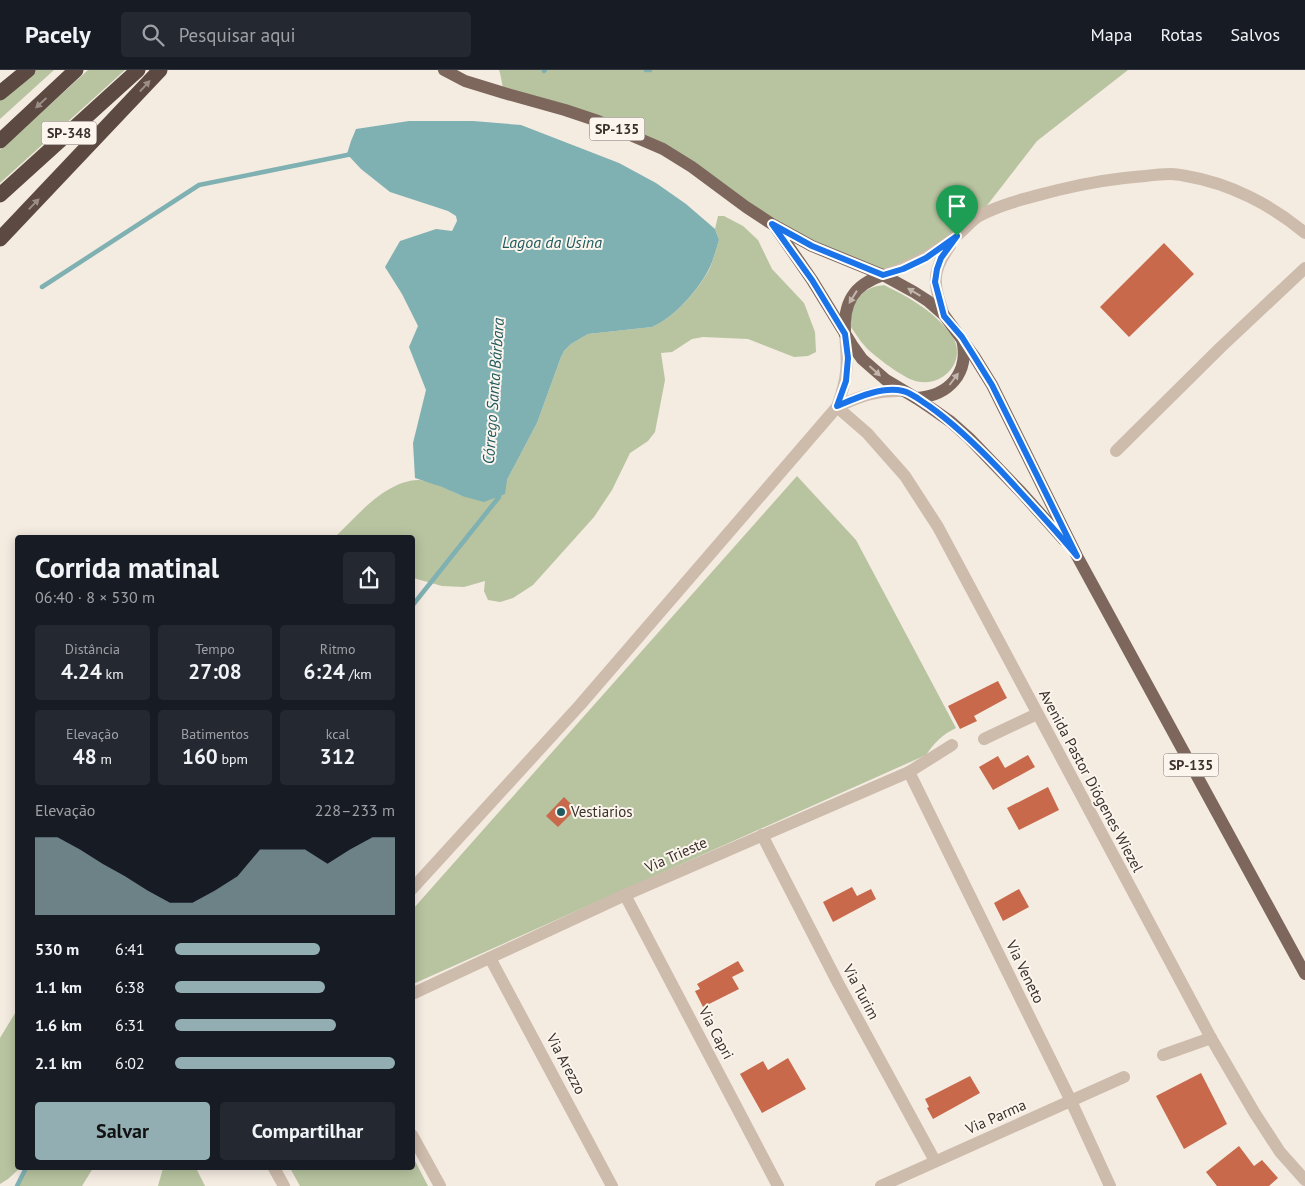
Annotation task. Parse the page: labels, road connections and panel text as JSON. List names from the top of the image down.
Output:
{
  "streets": {
    "highway": ["SP-348"],
    "main road": ["SP-135"],
    "street": [
      "Avenida Pastor Diógenes Wiezel",
      "Via Trieste",
      "Via Veneto",
      "Via Turim",
      "Via Capri",
      "Via Arezzo",
      "Via Parma"
    ]
  },
  "crossings": [
    ["Via Trieste", "Via Veneto"],
    ["Via Trieste", "Via Turim"],
    ["Via Trieste", "Via Capri"],
    ["Via Trieste", "Via Arezzo"],
    ["Via Veneto", "Via Parma"],
    ["Via Turim", "Via Parma"]
  ],
  "water": ["Lagoa da Usina", "Córrego Santa Bárbara"],
  "places": ["Vestiarios"],
  "page": {
    "header": "Pacely",
    "search": "Pesquisar aqui",
    "nav": ["Mapa", "Rotas", "Salvos"],
    "heading": ["Corrida matinal", "06:40 · 8 × 530 m"],
    "stats": [
      ["Distância", "4.24 km"],
      ["Tempo", "27:08"],
      ["Ritmo", "6:24 /km"],
      ["Elevação", "48 m"],
      ["Batimentos", "160 bpm"],
      ["kcal", "312"]
    ],
    "chart": ["Elevação", "228–233 m"],
    "list": [
      {
        "name": "530 m",
        "note": "6:41"
      },
      {
        "name": "1.1 km",
        "note": "6:38"
      },
      {
        "name": "1.6 km",
        "note": "6:31"
      },
      {
        "name": "2.1 km",
        "note": "6:02"
      }
    ],
    "buttons": ["Salvar", "Compartilhar"]
  }
}
